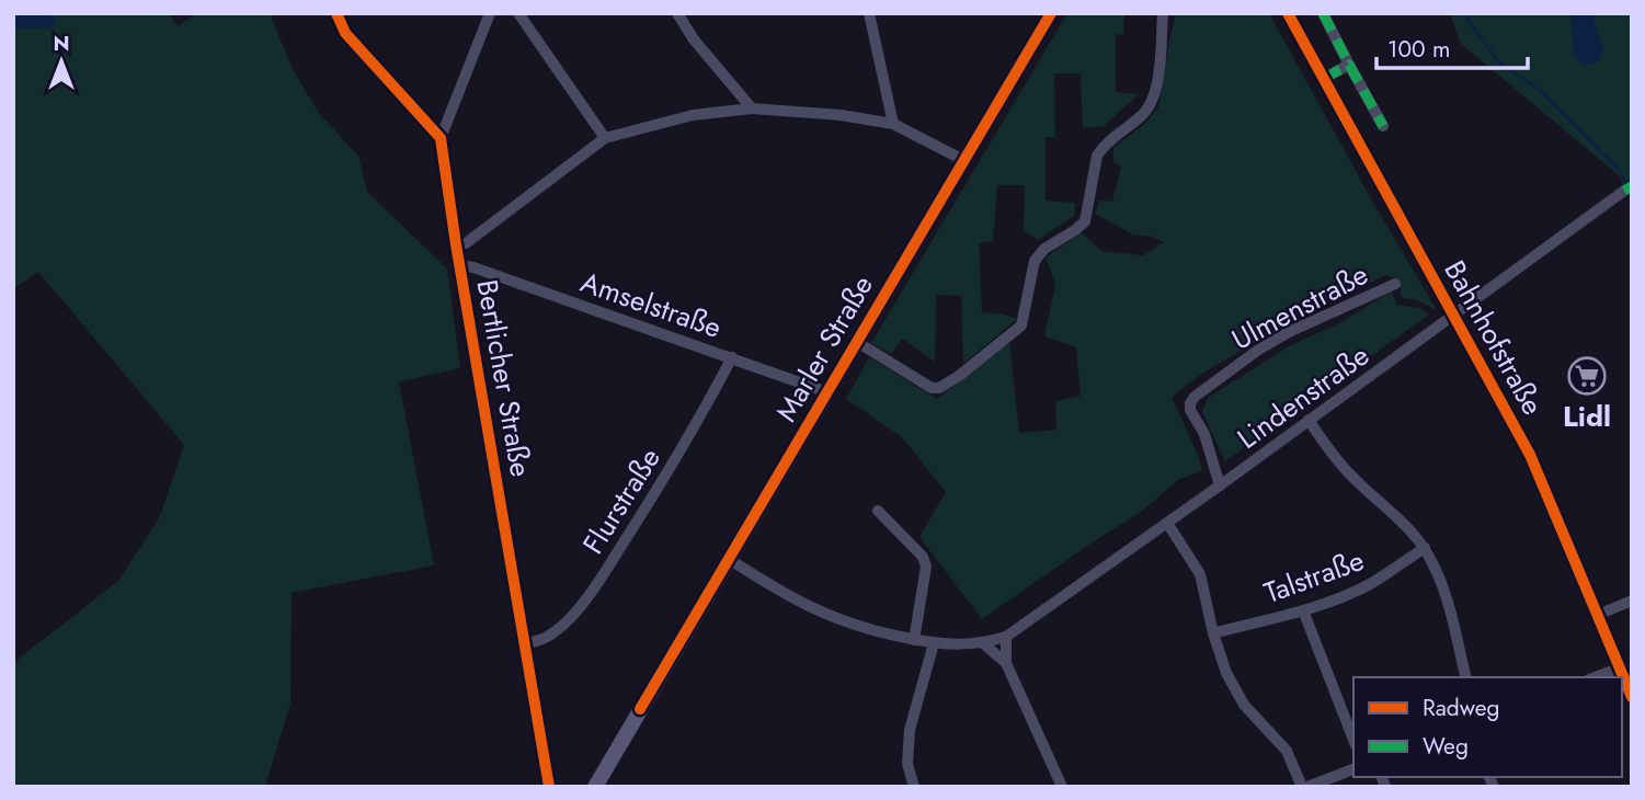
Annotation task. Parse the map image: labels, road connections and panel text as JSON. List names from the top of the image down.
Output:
{
  "streets": {
    "main road": ["Bahnhofstraße", "Marler Straße"],
    "street": [
      "Amselstraße",
      "Ulmenstraße",
      "Bertlicher Straße",
      "Lindenstraße",
      "Flurstraße",
      "Talstraße"
    ]
  },
  "crossings": [
    ["Amselstraße", "Marler Straße"],
    ["Amselstraße", "Bertlicher Straße"],
    ["Amselstraße", "Flurstraße"],
    ["Ulmenstraße", "Lindenstraße"],
    ["Bahnhofstraße", "Lindenstraße"],
    ["Marler Straße", "Lindenstraße"],
    ["Bertlicher Straße", "Flurstraße"]
  ],
  "places": {
    "supermarket": ["Lidl"]
  },
  "legend": ["Radweg", "Weg"],
  "scale_bar": "100 m",
  "north": "top"
}
